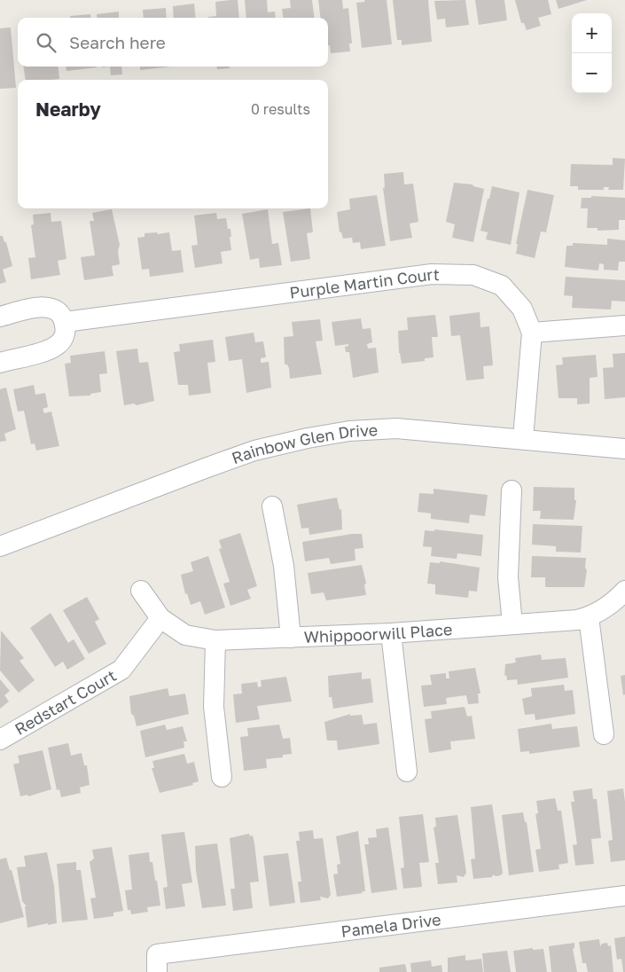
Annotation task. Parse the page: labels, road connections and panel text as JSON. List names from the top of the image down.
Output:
{
  "streets": {
    "street": [
      "Purple Martin Court",
      "Rainbow Glen Drive",
      "Whippoorwill Place",
      "Redstart Court",
      "Pamela Drive"
    ]
  },
  "crossings": [
    ["Purple Martin Court", "Rainbow Glen Drive"],
    ["Whippoorwill Place", "Redstart Court"]
  ],
  "page": {
    "map_buttons": ["+", "−"],
    "search": "Search here",
    "heading": ["Nearby", "0 results"]
  }
}
